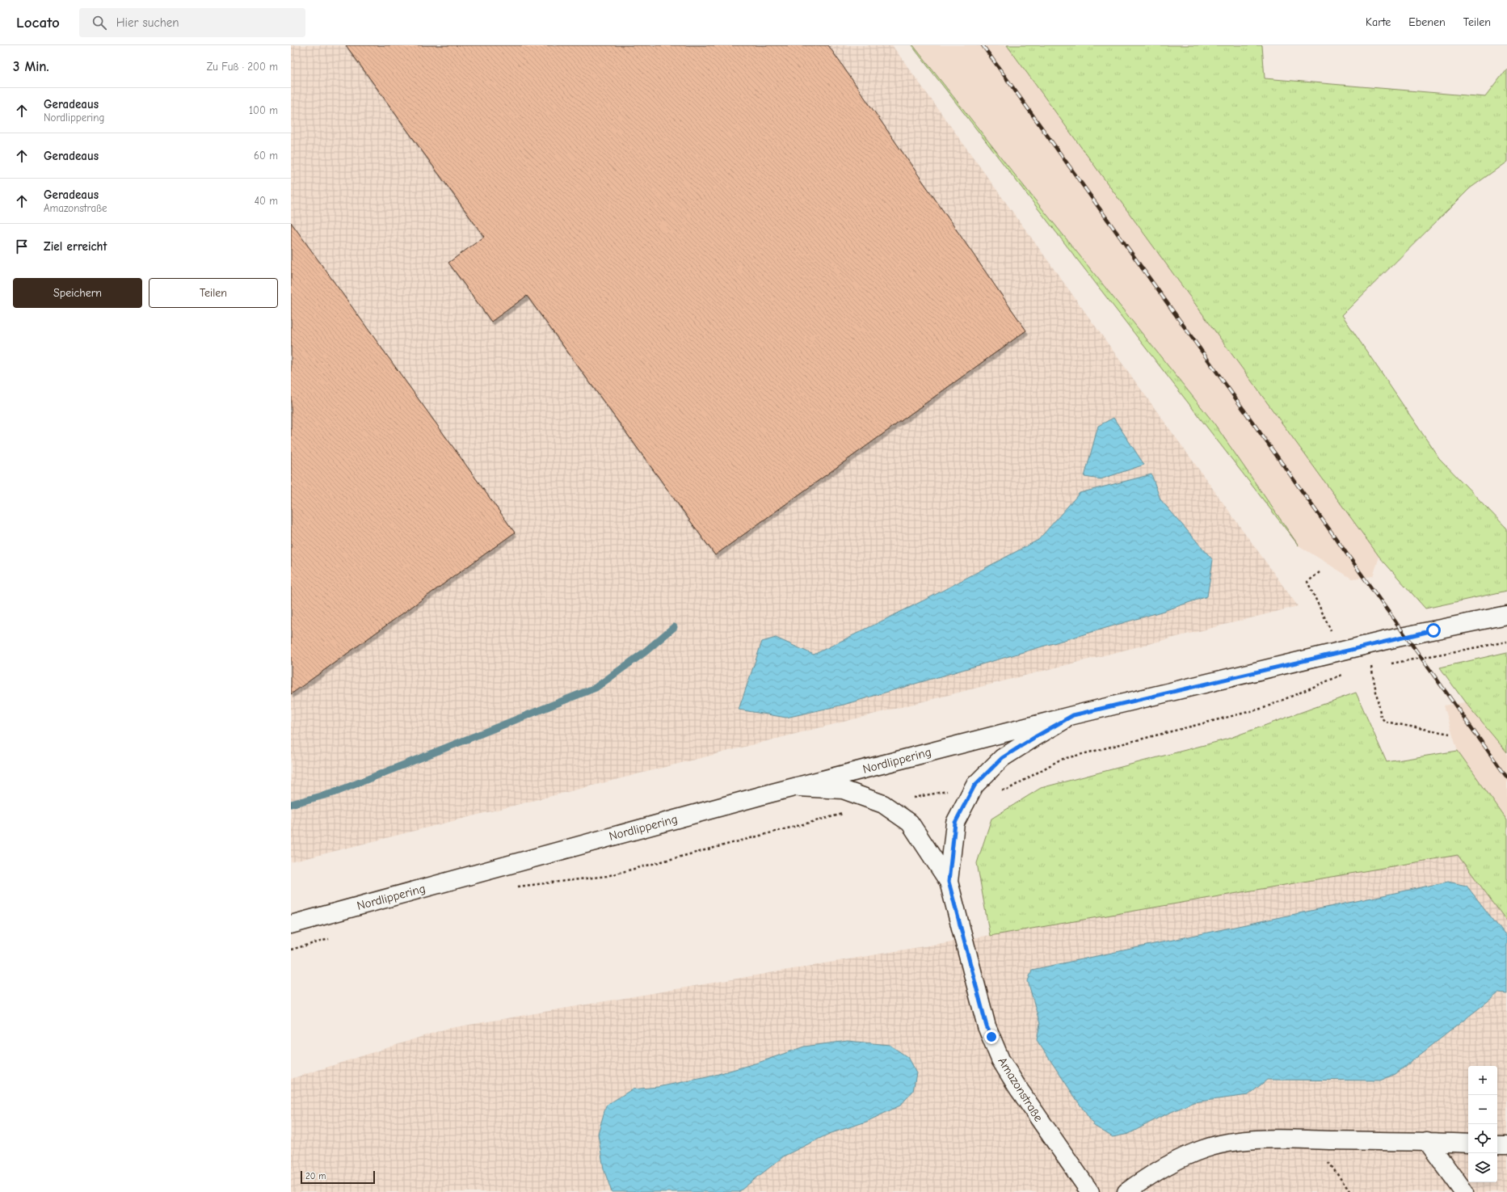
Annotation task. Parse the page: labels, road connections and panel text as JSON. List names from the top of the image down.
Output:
{
  "streets": {
    "main road": ["Nordlippering", "Amazonstraße"]
  },
  "scale_bar": "20 m",
  "page": {
    "header": "Locato",
    "search": "Hier suchen",
    "nav": ["Karte", "Ebenen", "Teilen"],
    "heading": ["3 Min.", "Zu Fuß · 200 m"],
    "list": [
      ["Geradeaus", "Nordlippering", "100 m"],
      ["Geradeaus", "60 m"],
      ["Geradeaus", "Amazonstraße", "40 m"],
      "Ziel erreicht"
    ],
    "buttons": ["Speichern", "Teilen"],
    "map_buttons": ["+", "−"],
    "scale": "20 m"
  }
}
